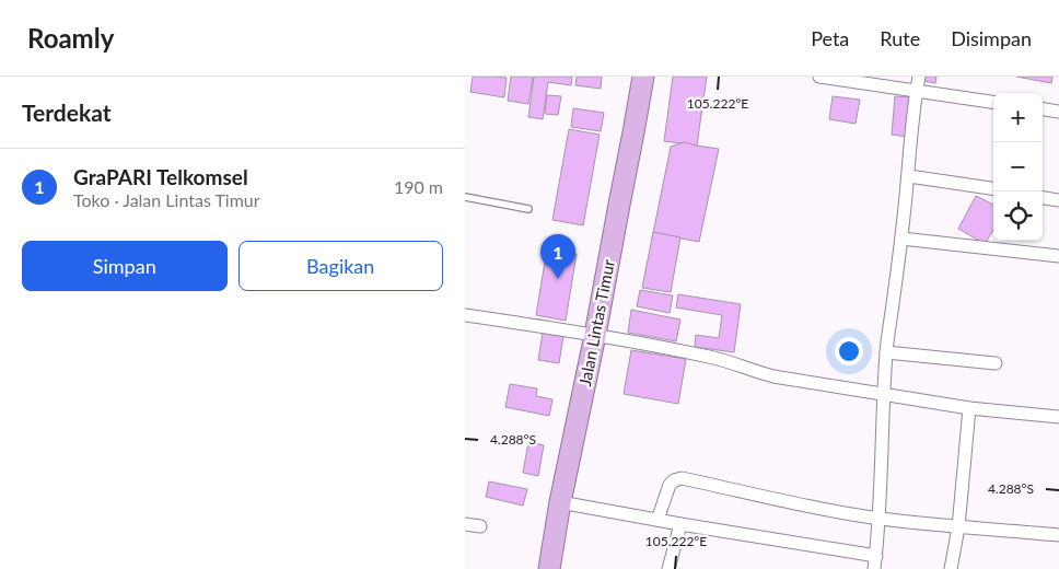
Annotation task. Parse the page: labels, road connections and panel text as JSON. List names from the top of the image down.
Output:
{
  "streets": {
    "highway": ["Jalan Lintas Timur"]
  },
  "page": {
    "header": "Roamly",
    "nav": ["Peta", "Rute", "Disimpan"],
    "heading": "Terdekat",
    "map_buttons": ["+", "−"],
    "list": [
      {
        "mark": "1",
        "name": "GraPARI Telkomsel",
        "note": "Toko · Jalan Lintas Timur",
        "value": "190 m"
      }
    ],
    "buttons": ["Simpan", "Bagikan"],
    "pins": "1"
  },
  "coordinates": ["105.222°E", "4.288°S"]
}
